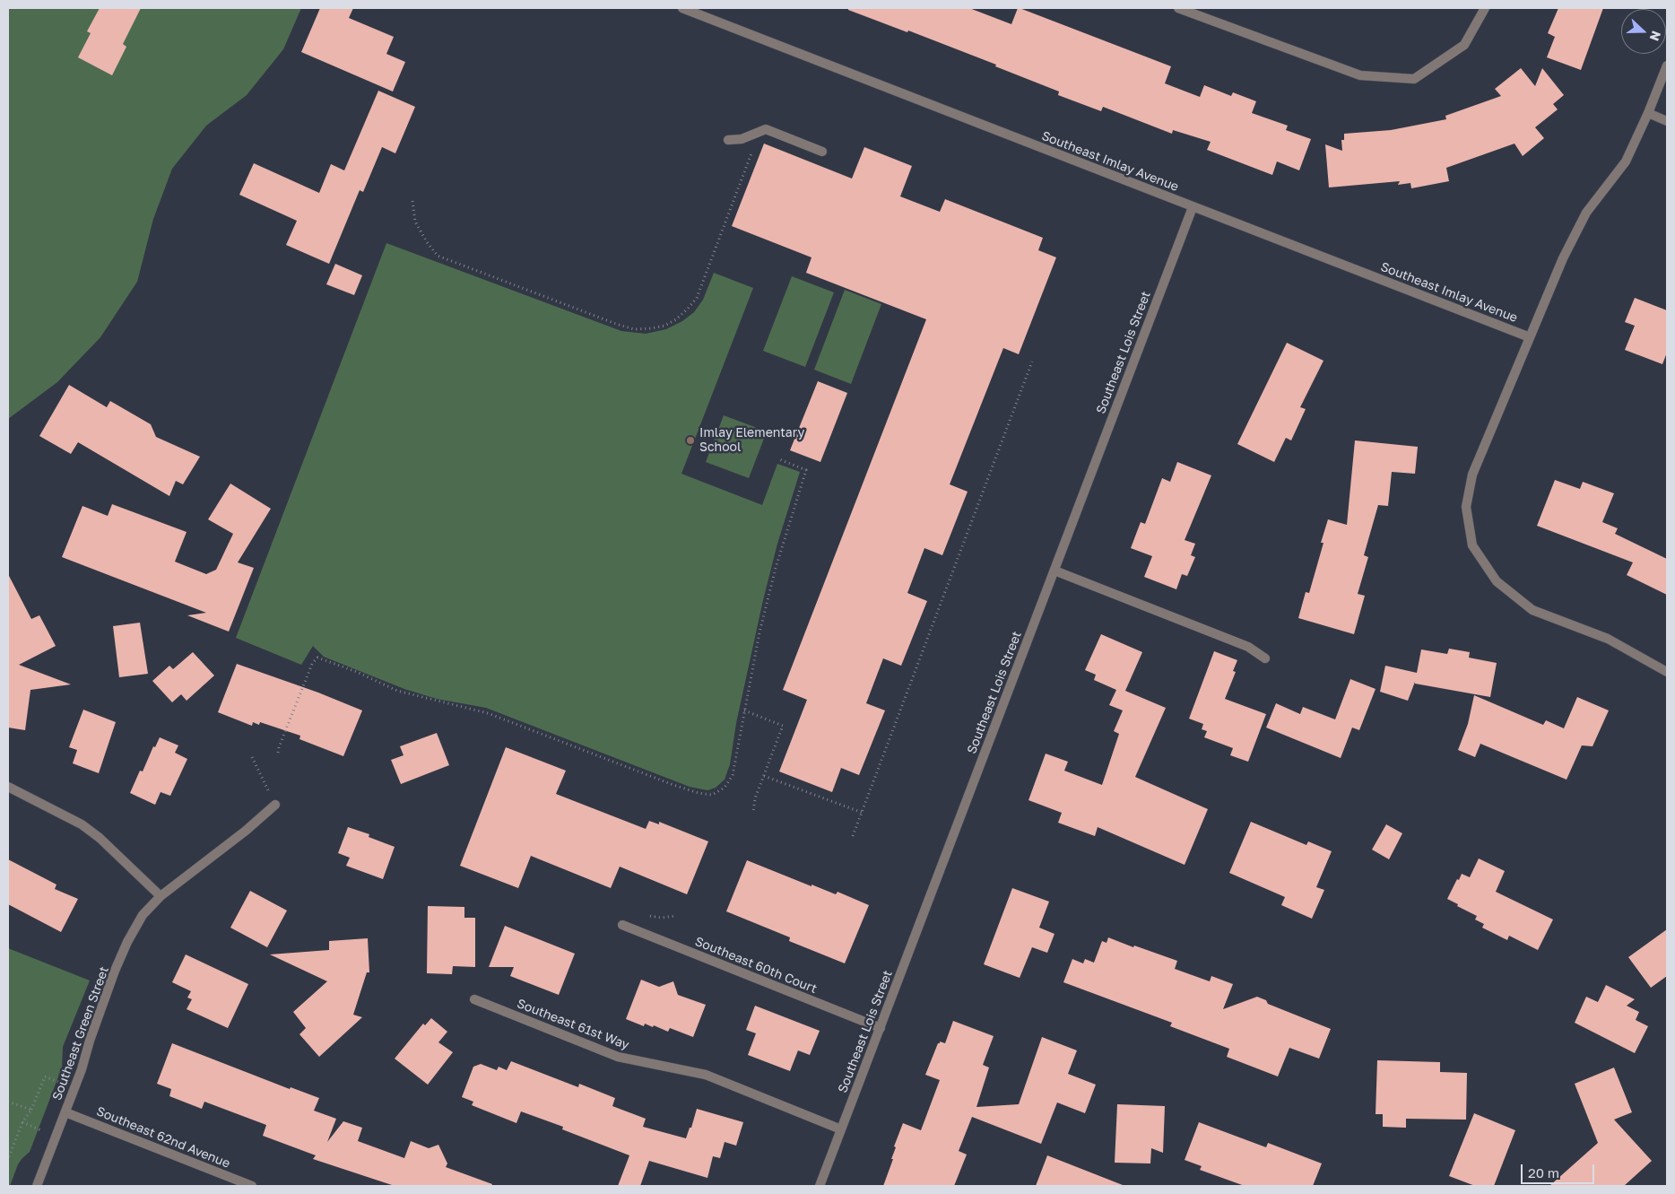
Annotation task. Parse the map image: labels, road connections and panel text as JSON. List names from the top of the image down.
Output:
{
  "streets": {
    "street": [
      "Southeast Imlay Avenue",
      "Southeast Lois Street",
      "Southeast 60th Court",
      "Southeast 61st Way",
      "Southeast Green Street",
      "Southeast 62nd Avenue"
    ]
  },
  "crossings": [
    ["Southeast Imlay Avenue", "Southeast Lois Street"],
    ["Southeast Lois Street", "Southeast 60th Court"],
    ["Southeast Lois Street", "Southeast 61st Way"],
    ["Southeast Green Street", "Southeast 62nd Avenue"]
  ],
  "places": ["Imlay Elementary School"],
  "scale_bar": "20 m",
  "north": "right"
}
